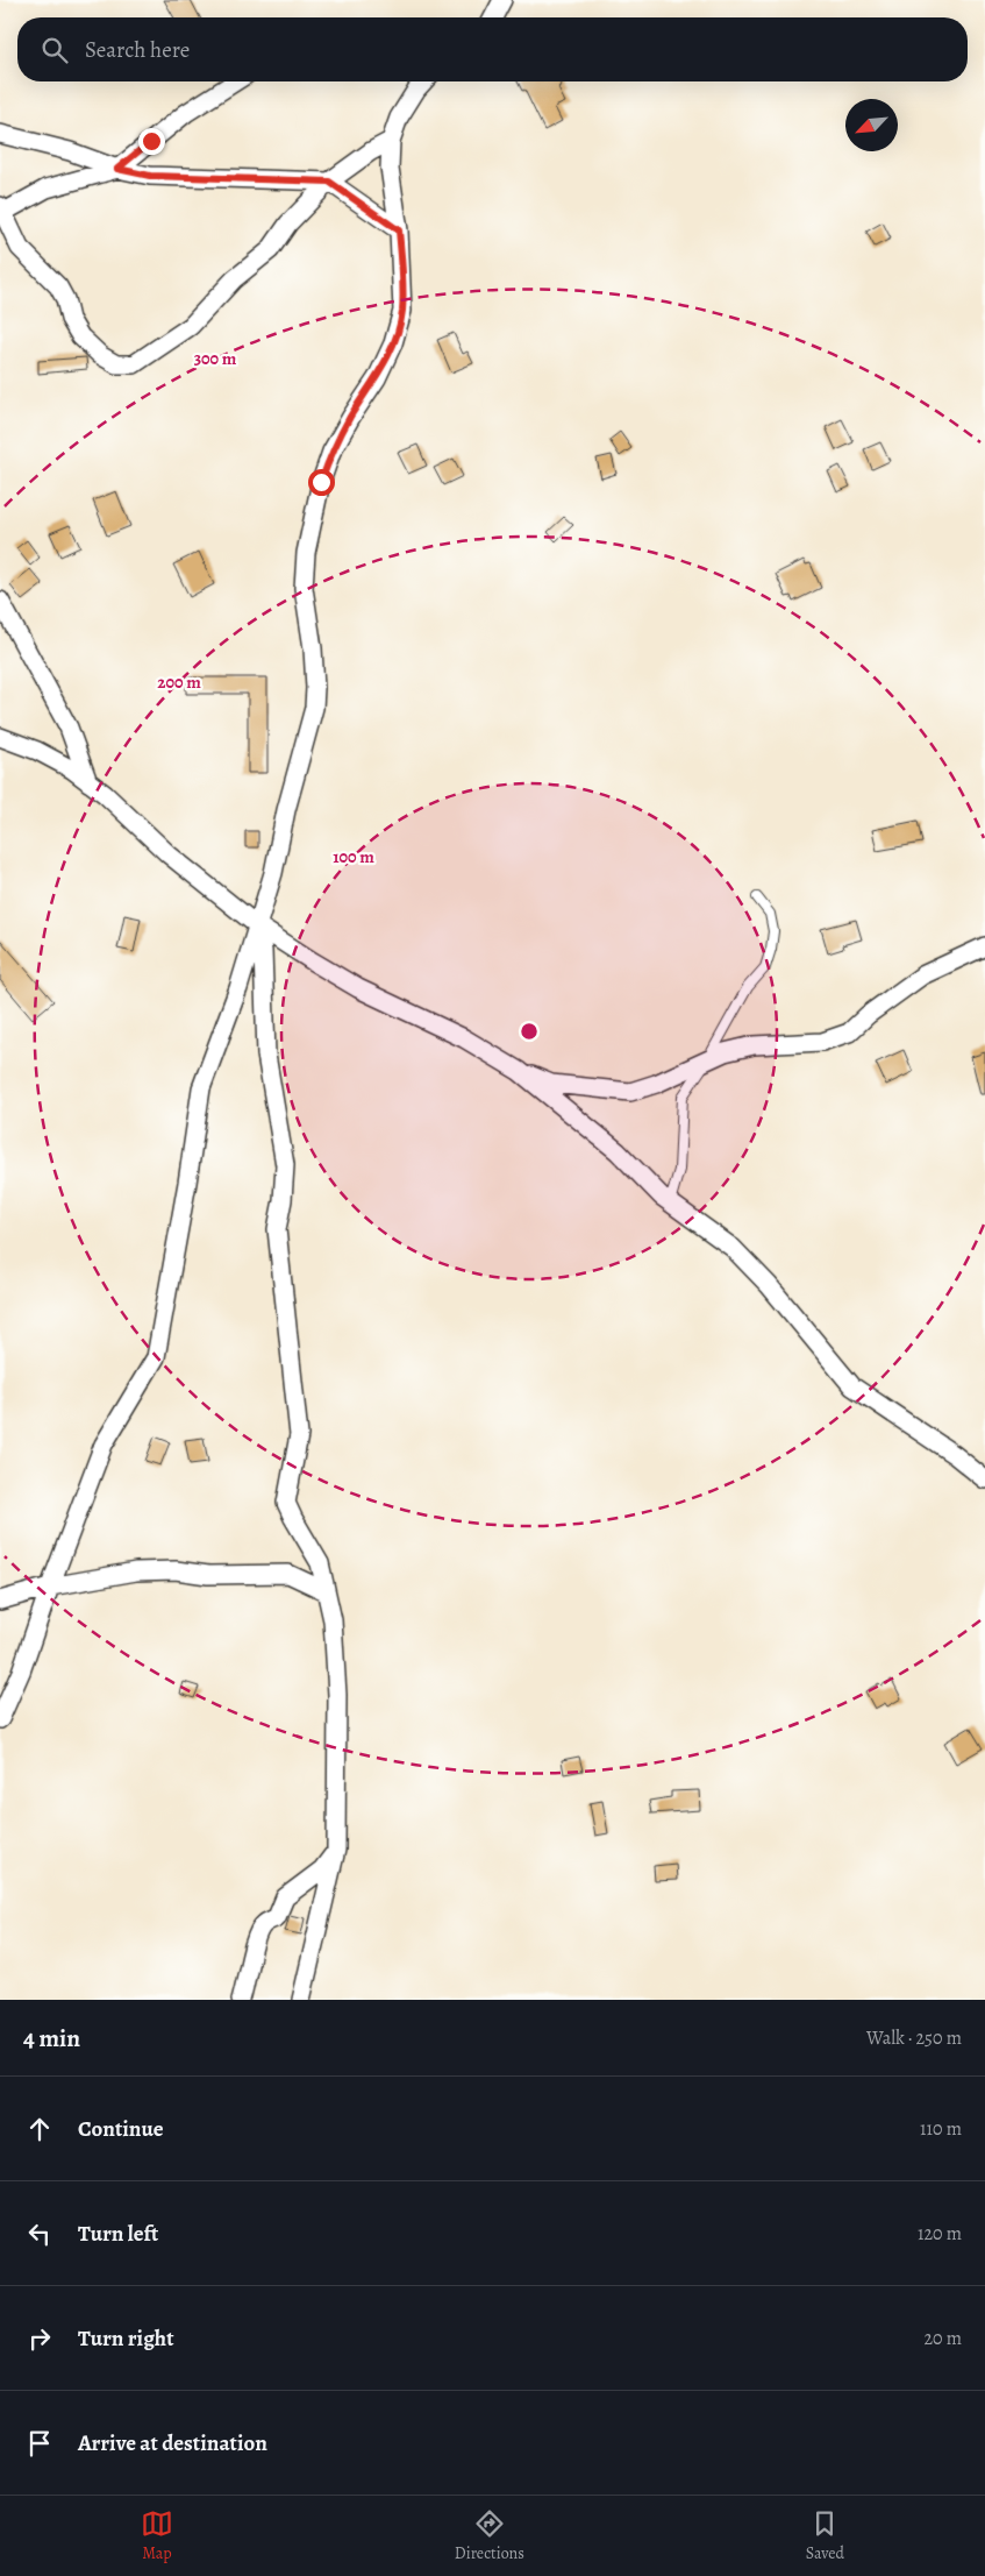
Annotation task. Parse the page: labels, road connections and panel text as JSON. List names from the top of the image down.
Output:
{
  "north": "bottom left",
  "page": {
    "search": "Search here",
    "heading": ["4 min", "Walk · 250 m"],
    "list": [
      ["Continue", "110 m"],
      ["Turn left", "120 m"],
      ["Turn right", "20 m"],
      "Arrive at destination"
    ],
    "nav": ["Map", "Directions", "Saved"]
  },
  "rings": ["300 m", "200 m", "100 m"]
}
